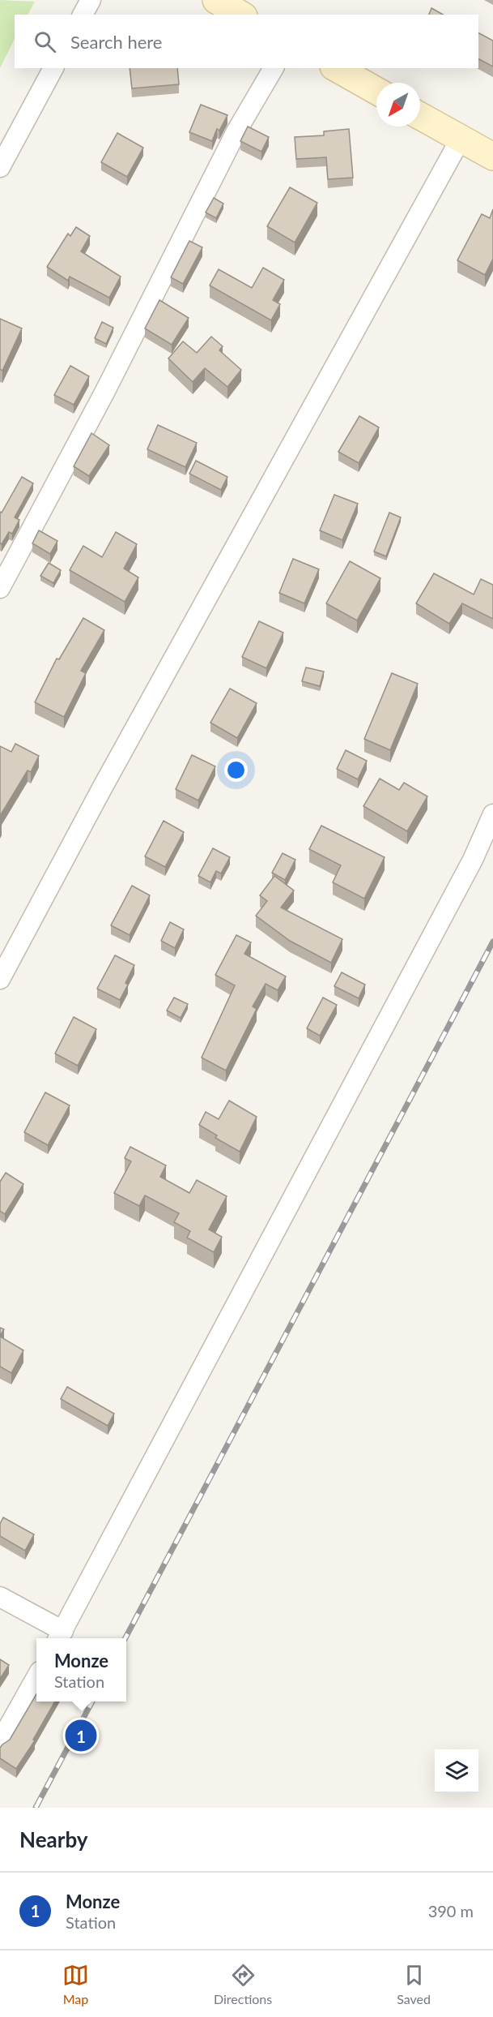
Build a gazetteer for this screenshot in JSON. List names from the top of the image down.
{
  "north": "bottom left",
  "page": {
    "search": "Search here",
    "popup": ["Monze", "Station"],
    "pins": "1",
    "heading": "Nearby",
    "list": [
      {
        "mark": "1",
        "name": "Monze",
        "note": "Station",
        "value": "390 m"
      }
    ],
    "nav": ["Map", "Directions", "Saved"]
  }
}
